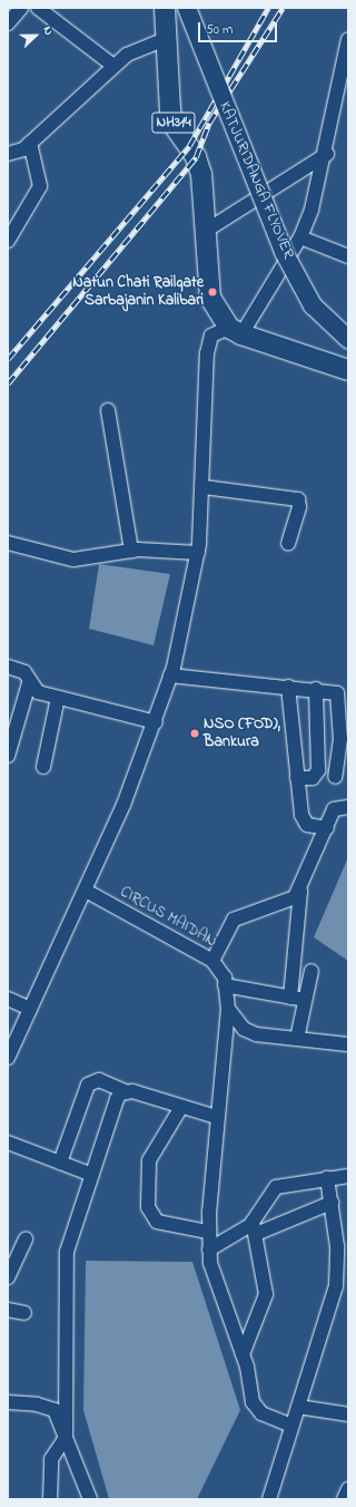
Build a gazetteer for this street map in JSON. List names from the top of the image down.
{
  "streets": {
    "highway": ["NH314"],
    "main road": ["KATJURIDANGA FLYOVER"],
    "street": ["CIRCUS MAIDAN"]
  },
  "places": ["Natun Chati Railgate Sarbajanin Kalibari", "NSO (FOD), Bankura"],
  "scale_bar": "50 m",
  "north": "right"
}
